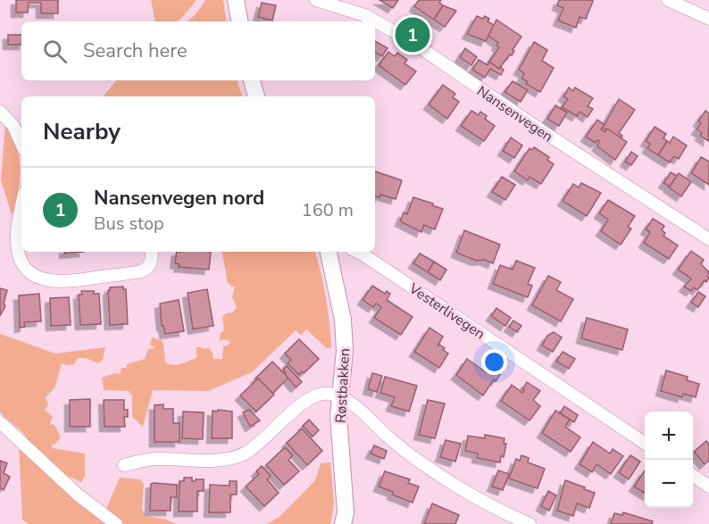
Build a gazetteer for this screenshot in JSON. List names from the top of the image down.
{
  "streets": {
    "street": ["Nansenvegen", "Vesterlivegen", "Røstbakken"]
  },
  "page": {
    "pins": "1",
    "search": "Search here",
    "heading": "Nearby",
    "list": [
      {
        "mark": "1",
        "name": "Nansenvegen nord",
        "note": "Bus stop",
        "value": "160 m"
      }
    ],
    "map_buttons": ["+", "−"]
  }
}
